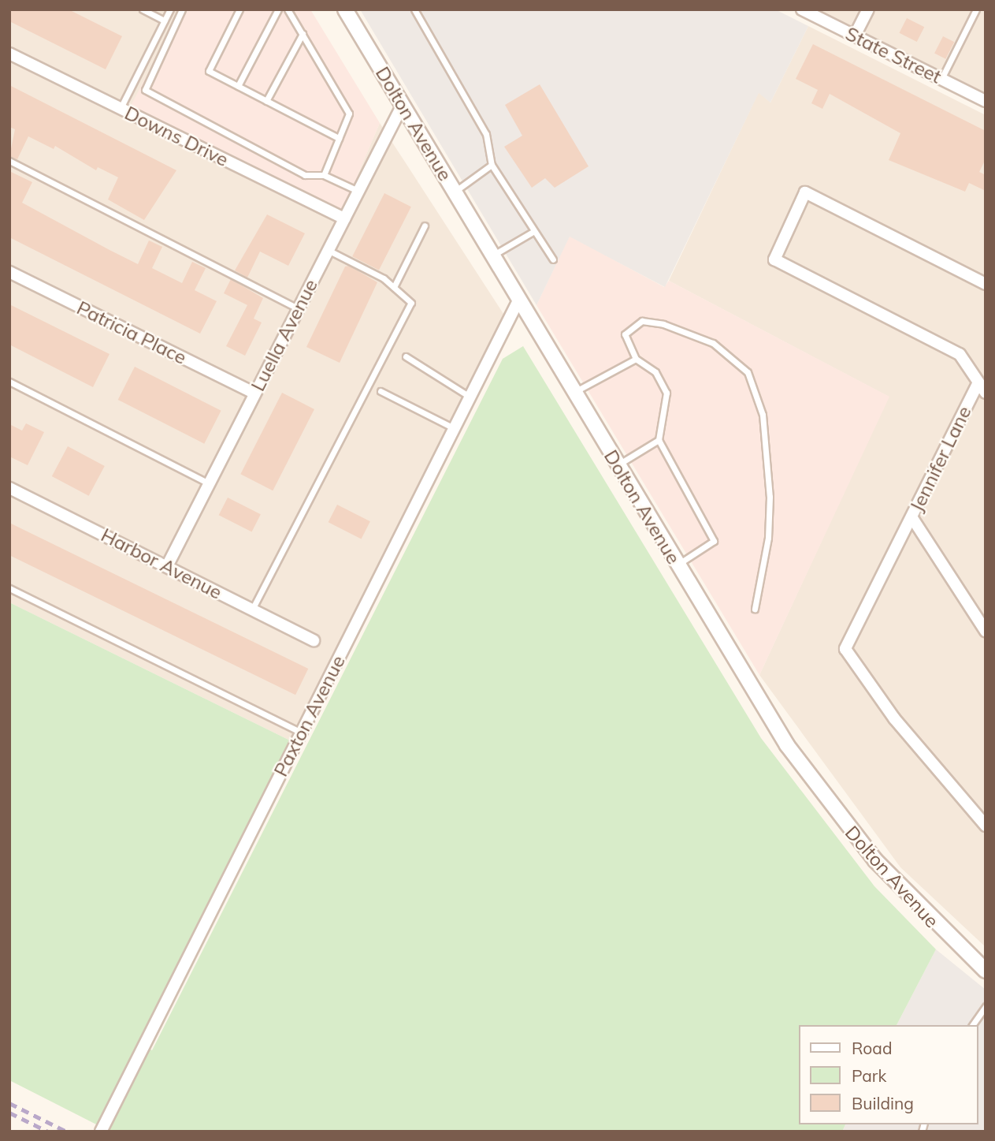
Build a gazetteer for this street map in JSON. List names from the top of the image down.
{
  "streets": {
    "street": [
      "State Street",
      "Dolton Avenue",
      "Downs Drive",
      "Patricia Place",
      "Luella Avenue",
      "Jennifer Lane",
      "Harbor Avenue",
      "Paxton Avenue"
    ]
  },
  "crossings": [
    ["Dolton Avenue", "Luella Avenue"],
    ["Dolton Avenue", "Paxton Avenue"],
    ["Downs Drive", "Luella Avenue"],
    ["Patricia Place", "Luella Avenue"],
    ["Luella Avenue", "Harbor Avenue"]
  ],
  "legend": ["Road", "Park", "Building"]
}
